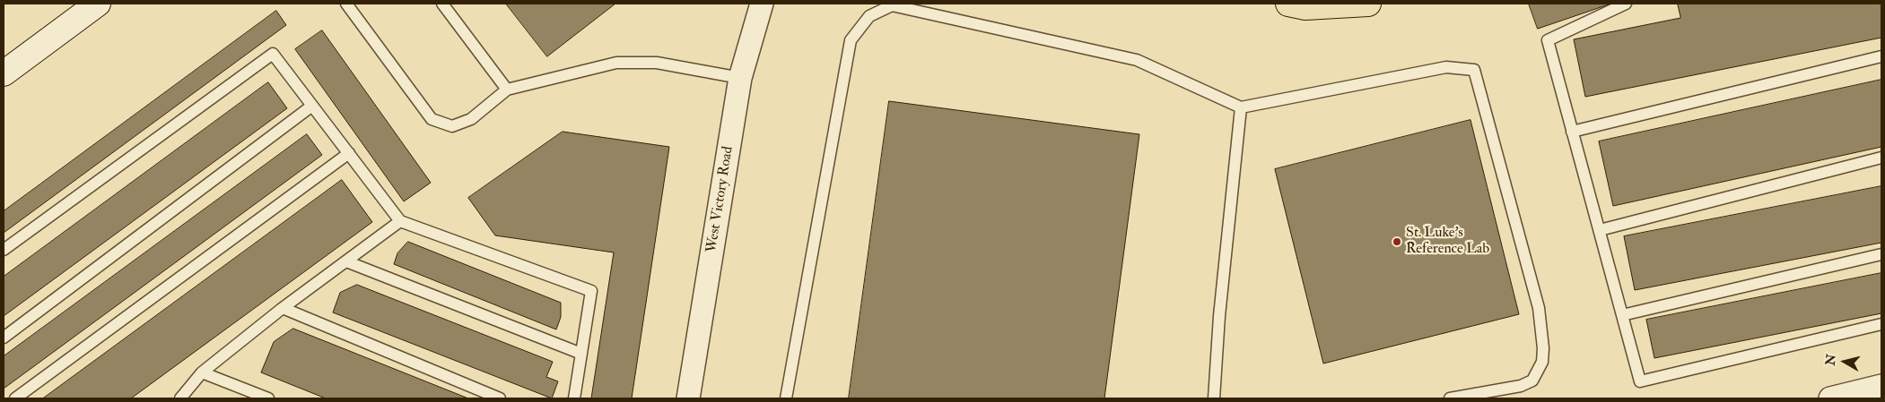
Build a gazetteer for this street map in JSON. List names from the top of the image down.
{
  "streets": {
    "street": ["West Victory Road"]
  },
  "places": ["St. Luke's Reference Lab"],
  "north": "left"
}
